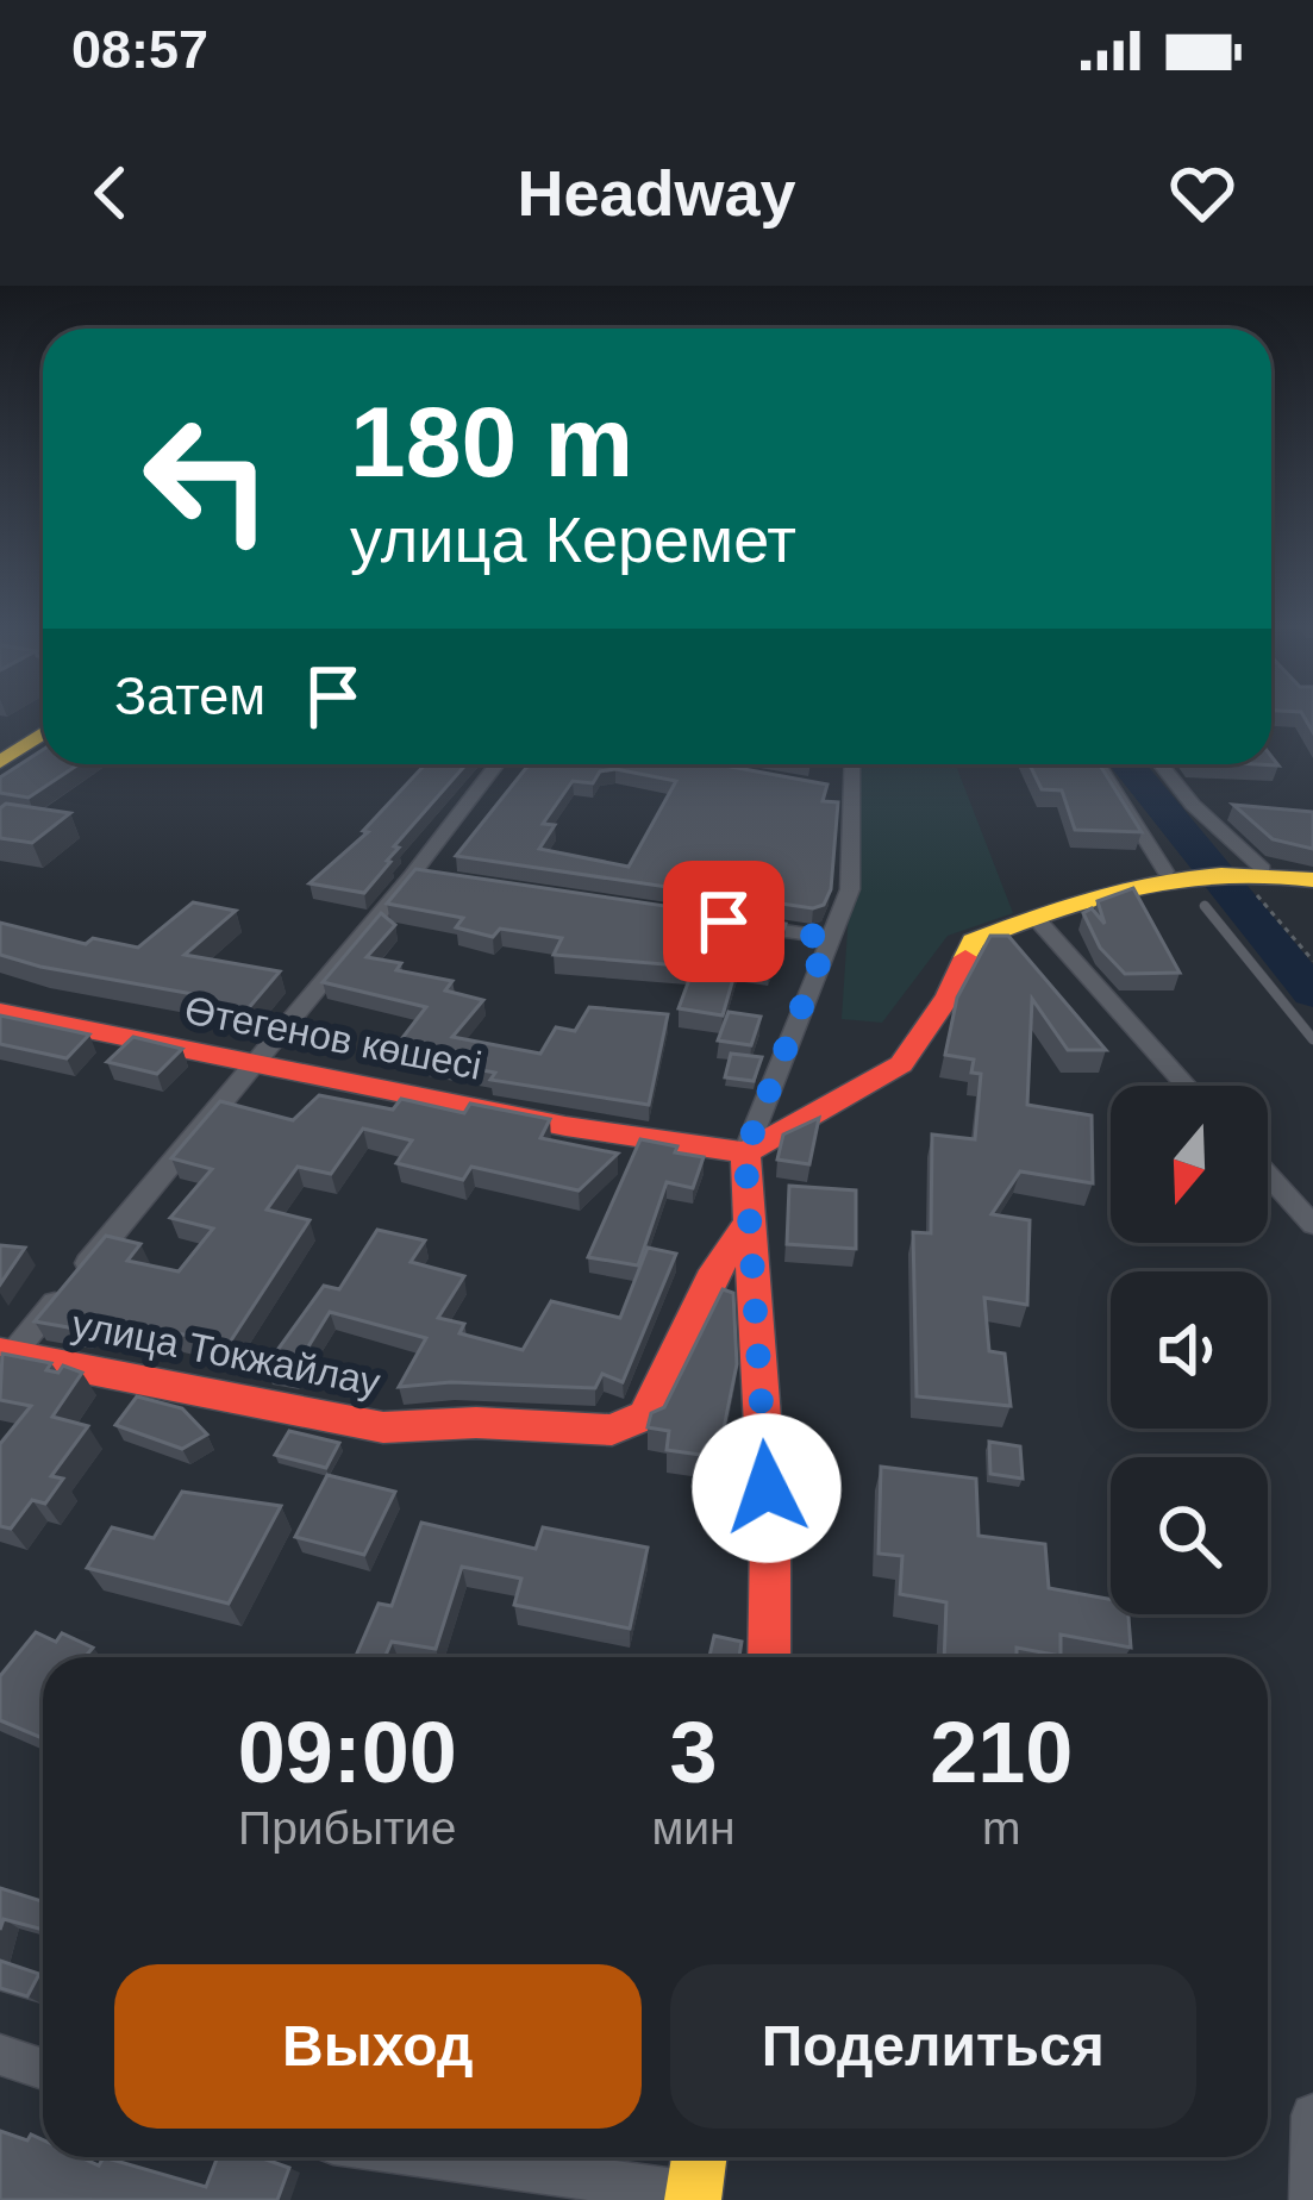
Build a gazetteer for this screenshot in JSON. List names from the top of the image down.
{
  "streets": {
    "street": ["Өтегенов көшесі", "улица Токжайлау"]
  },
  "north": "bottom",
  "page": {
    "status": "08:57",
    "header": "Headway",
    "turn": ["180 m", "улица Керемет"],
    "then": "Затем",
    "eta": [
      "09:00",
      "Прибытие",
      "3",
      "мин",
      "210",
      "m"
    ],
    "buttons": ["Выход", "Поделиться"]
  }
}
